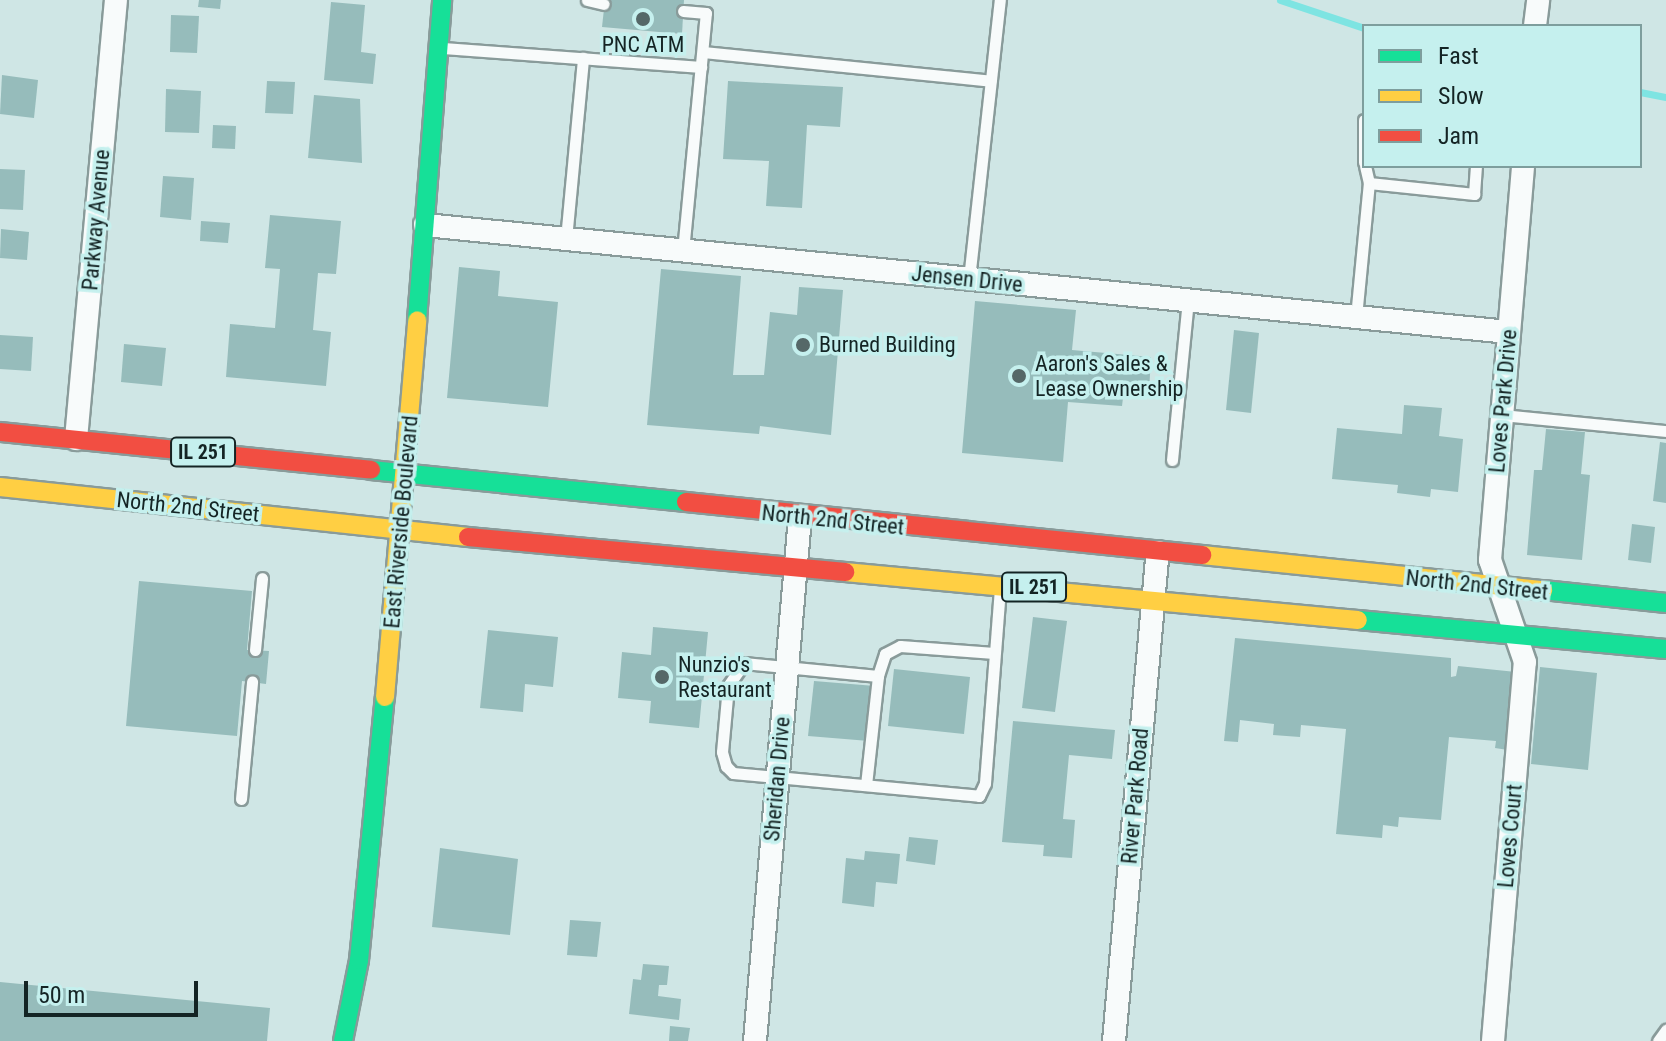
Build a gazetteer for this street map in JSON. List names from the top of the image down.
{
  "streets": {
    "main road": ["IL 251", "North 2nd Street", "East Riverside Boulevard"],
    "street": [
      "Parkway Avenue",
      "Jensen Drive",
      "Loves Park Drive",
      "Sheridan Drive",
      "River Park Road",
      "Loves Court"
    ]
  },
  "crossings": [
    ["Parkway Avenue", "North 2nd Street"],
    ["Jensen Drive", "Loves Park Drive"],
    ["Jensen Drive", "East Riverside Boulevard"],
    ["Loves Park Drive", "North 2nd Street"],
    ["Loves Park Drive", "Loves Court"],
    ["North 2nd Street", "East Riverside Boulevard"],
    ["North 2nd Street", "Sheridan Drive"],
    ["North 2nd Street", "River Park Road"],
    ["North 2nd Street", "Loves Court"]
  ],
  "places": [
    "PNC ATM",
    "Burned Building",
    "Aaron's Sales & Lease Ownership",
    "Nunzio's Restaurant"
  ],
  "legend": ["Fast", "Slow", "Jam"],
  "scale_bar": "50 m"
}
